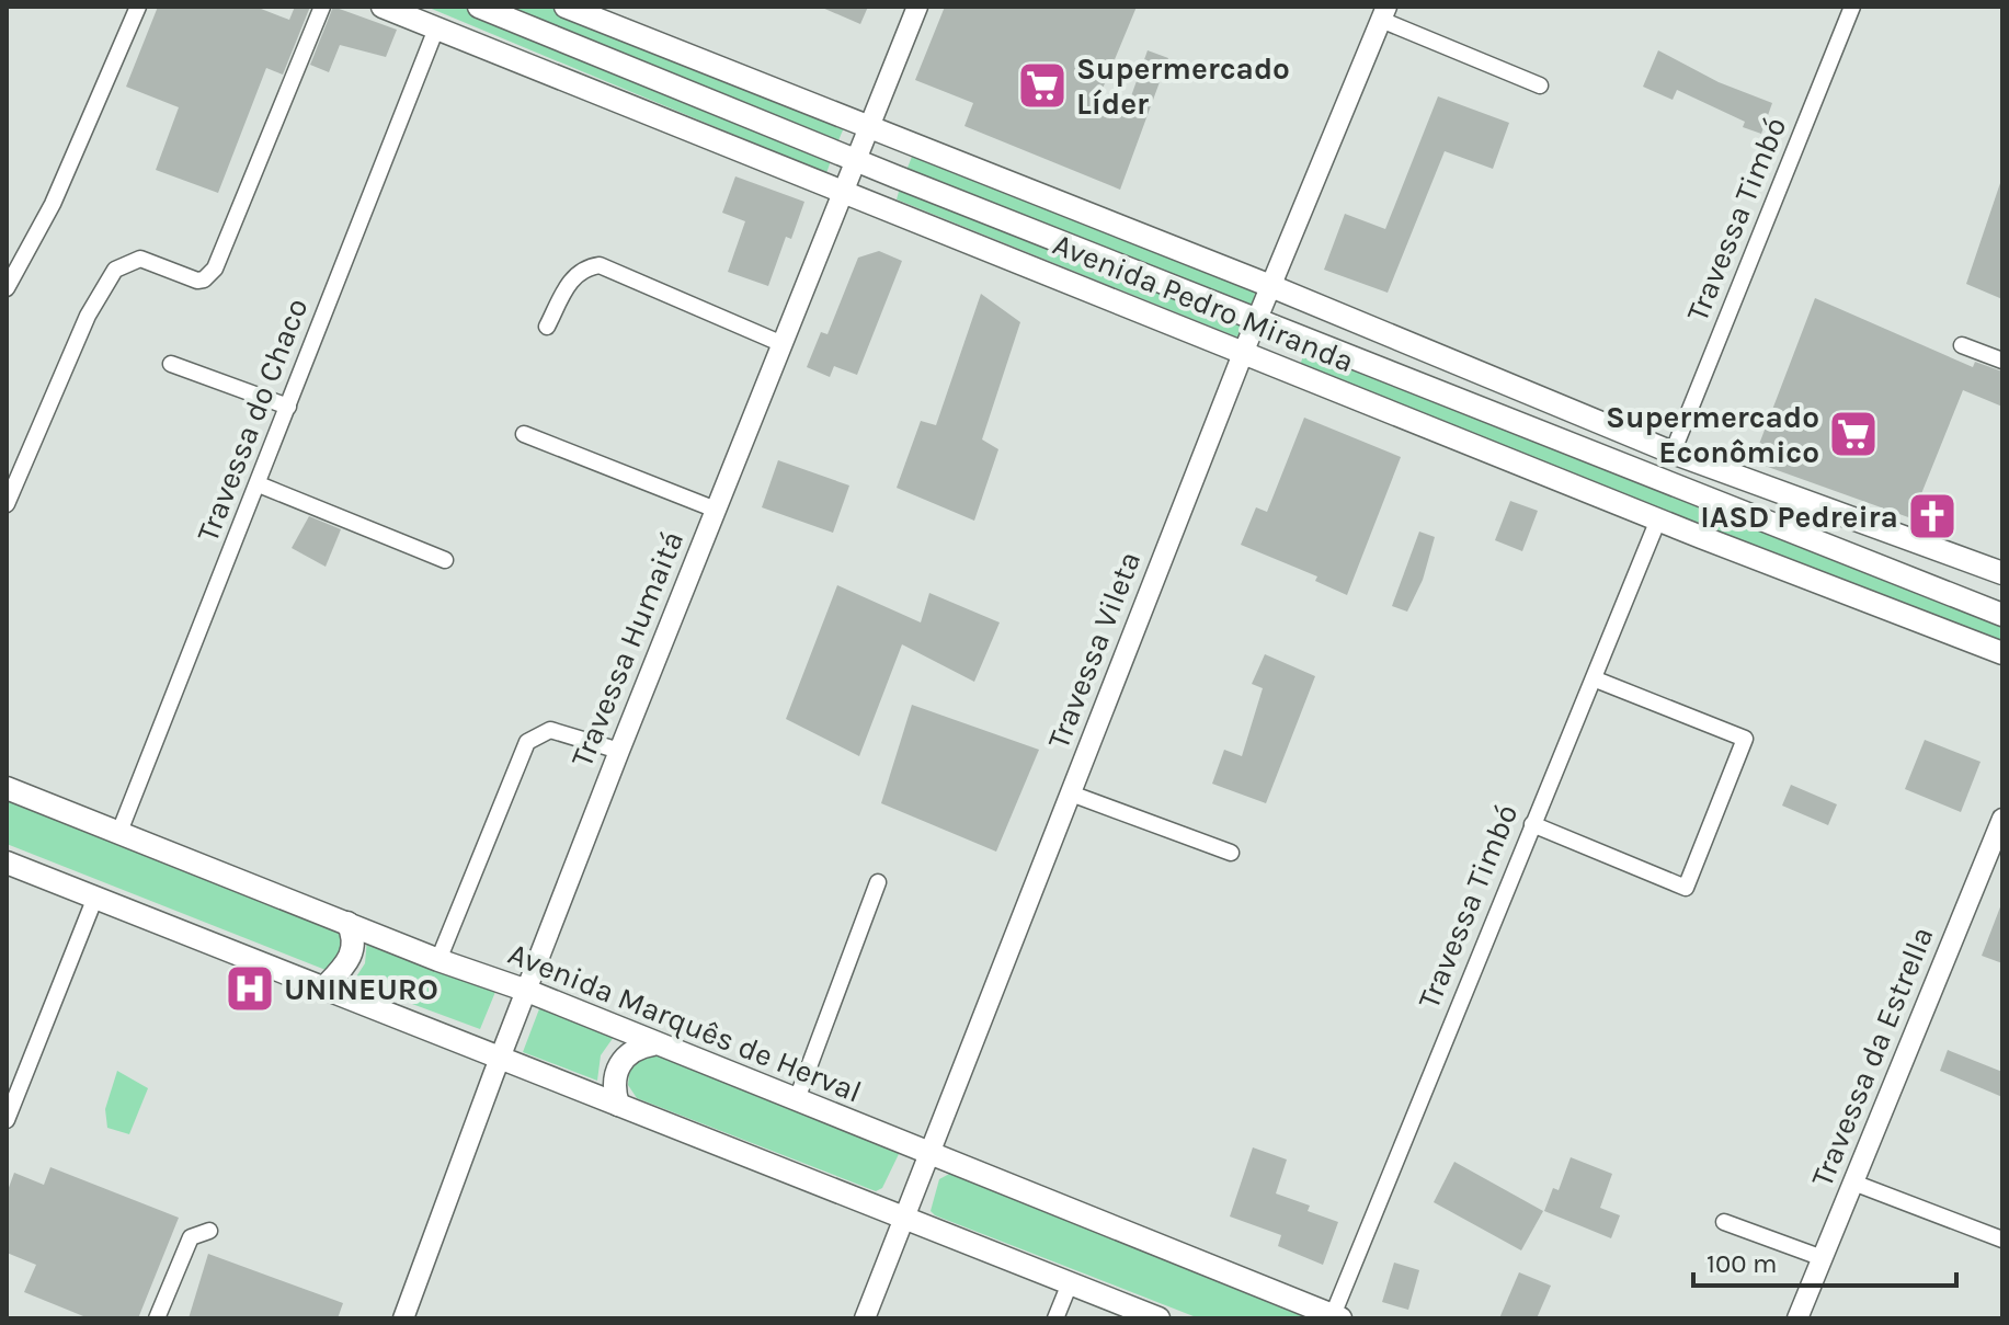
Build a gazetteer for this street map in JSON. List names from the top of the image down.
{
  "streets": {
    "main road": ["Avenida Pedro Miranda", "Avenida Marquês de Herval"],
    "street": [
      "Travessa Timbó",
      "Travessa do Chaco",
      "Travessa Humaitá",
      "Travessa Vileta",
      "Travessa da Estrella"
    ]
  },
  "crossings": [
    ["Travessa Timbó", "Avenida Pedro Miranda"],
    ["Travessa Timbó", "Avenida Marquês de Herval"],
    ["Avenida Pedro Miranda", "Travessa do Chaco"],
    ["Avenida Pedro Miranda", "Travessa Humaitá"],
    ["Avenida Pedro Miranda", "Travessa Vileta"],
    ["Travessa do Chaco", "Avenida Marquês de Herval"],
    ["Travessa Humaitá", "Avenida Marquês de Herval"],
    ["Travessa Vileta", "Avenida Marquês de Herval"]
  ],
  "places": {
    "supermarket": ["Supermercado Líder", "Supermercado Econômico"],
    "church": ["IASD Pedreira"],
    "hospital": ["UNINEURO"]
  },
  "scale_bar": "100 m"
}
